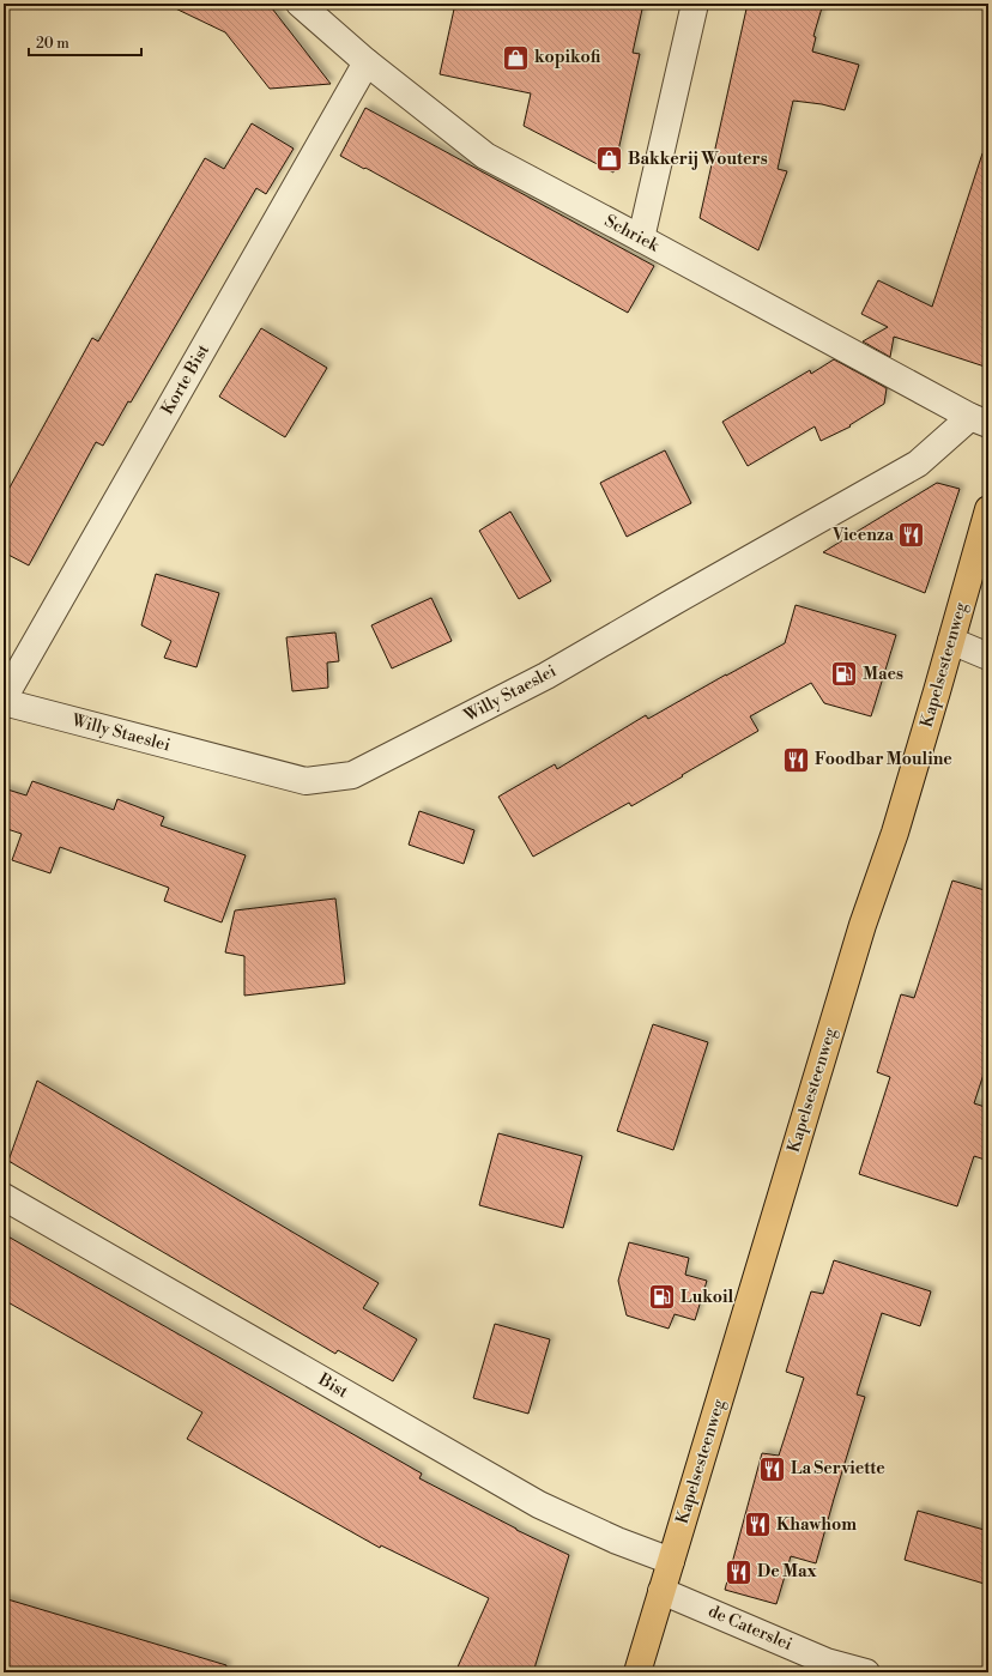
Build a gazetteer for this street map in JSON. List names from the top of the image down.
{
  "streets": {
    "main road": ["Kapelsesteenweg"],
    "street": [
      "Schriek",
      "Korte Bist",
      "Willy Staeslei",
      "Bist",
      "de Caterslei"
    ]
  },
  "crossings": [
    ["Schriek", "Korte Bist"],
    ["Schriek", "Willy Staeslei"],
    ["Kapelsesteenweg", "Bist"],
    ["Kapelsesteenweg", "de Caterslei"]
  ],
  "places": {
    "shop": ["kopikofi", "Bakkerij Wouters"],
    "restaurant": [
      "Vicenza",
      "Foodbar Mouline",
      "La Serviette",
      "Khawhom",
      "De Max"
    ],
    "fuel station": ["Maes", "Lukoil"]
  },
  "scale_bar": "20 m"
}
